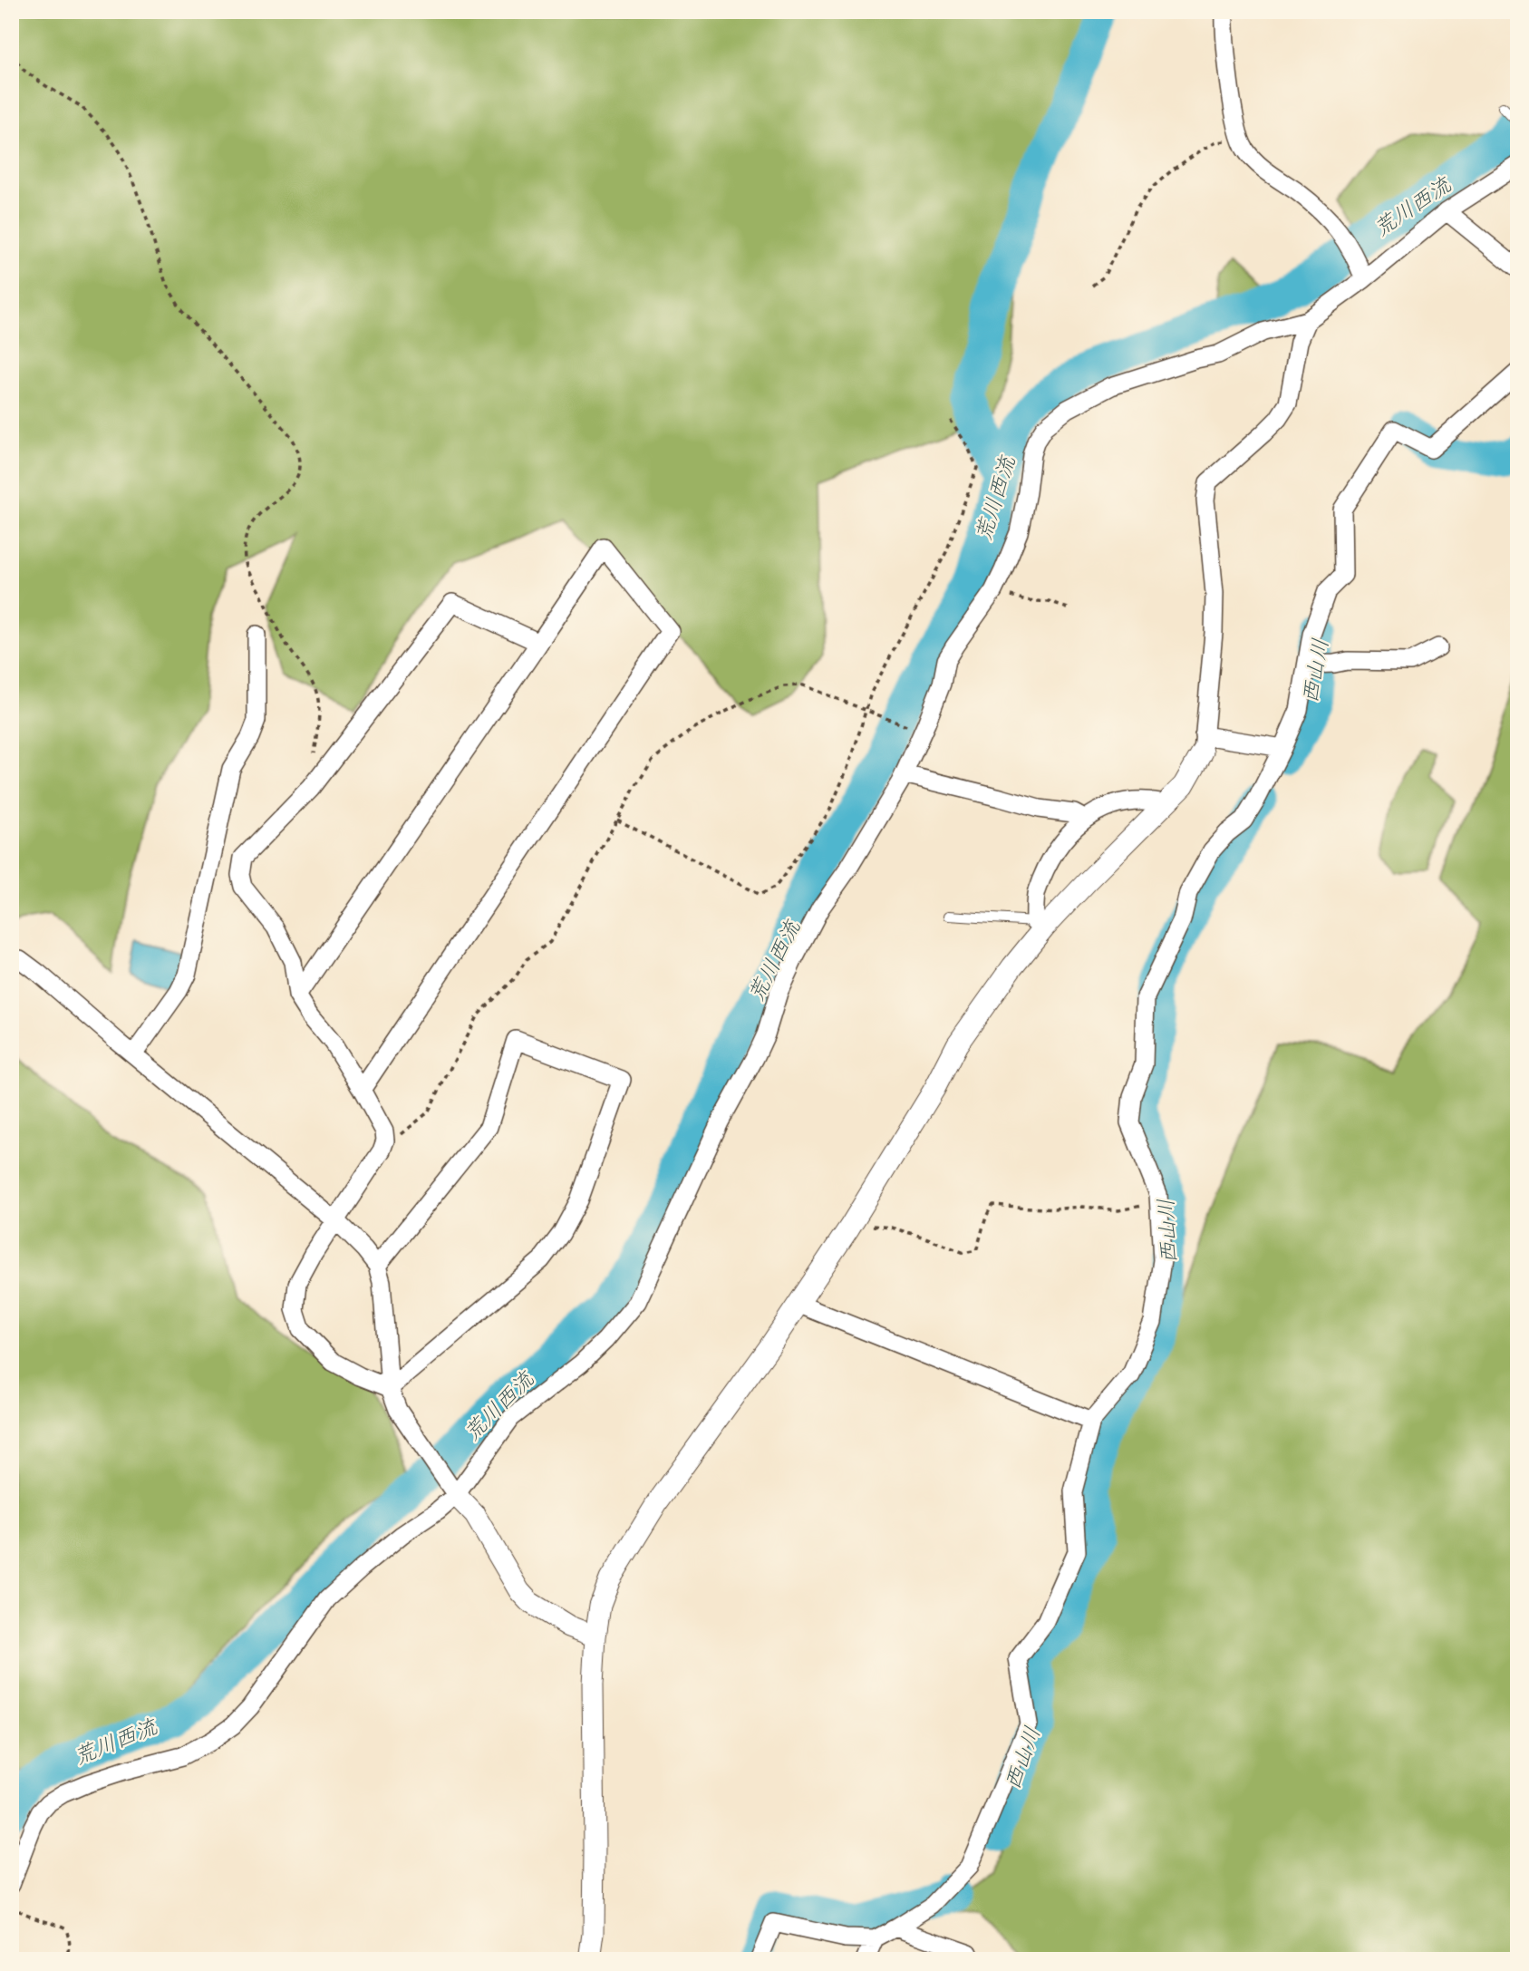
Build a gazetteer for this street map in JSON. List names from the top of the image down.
{
  "water": ["荒川西流", "西山川"]
}
